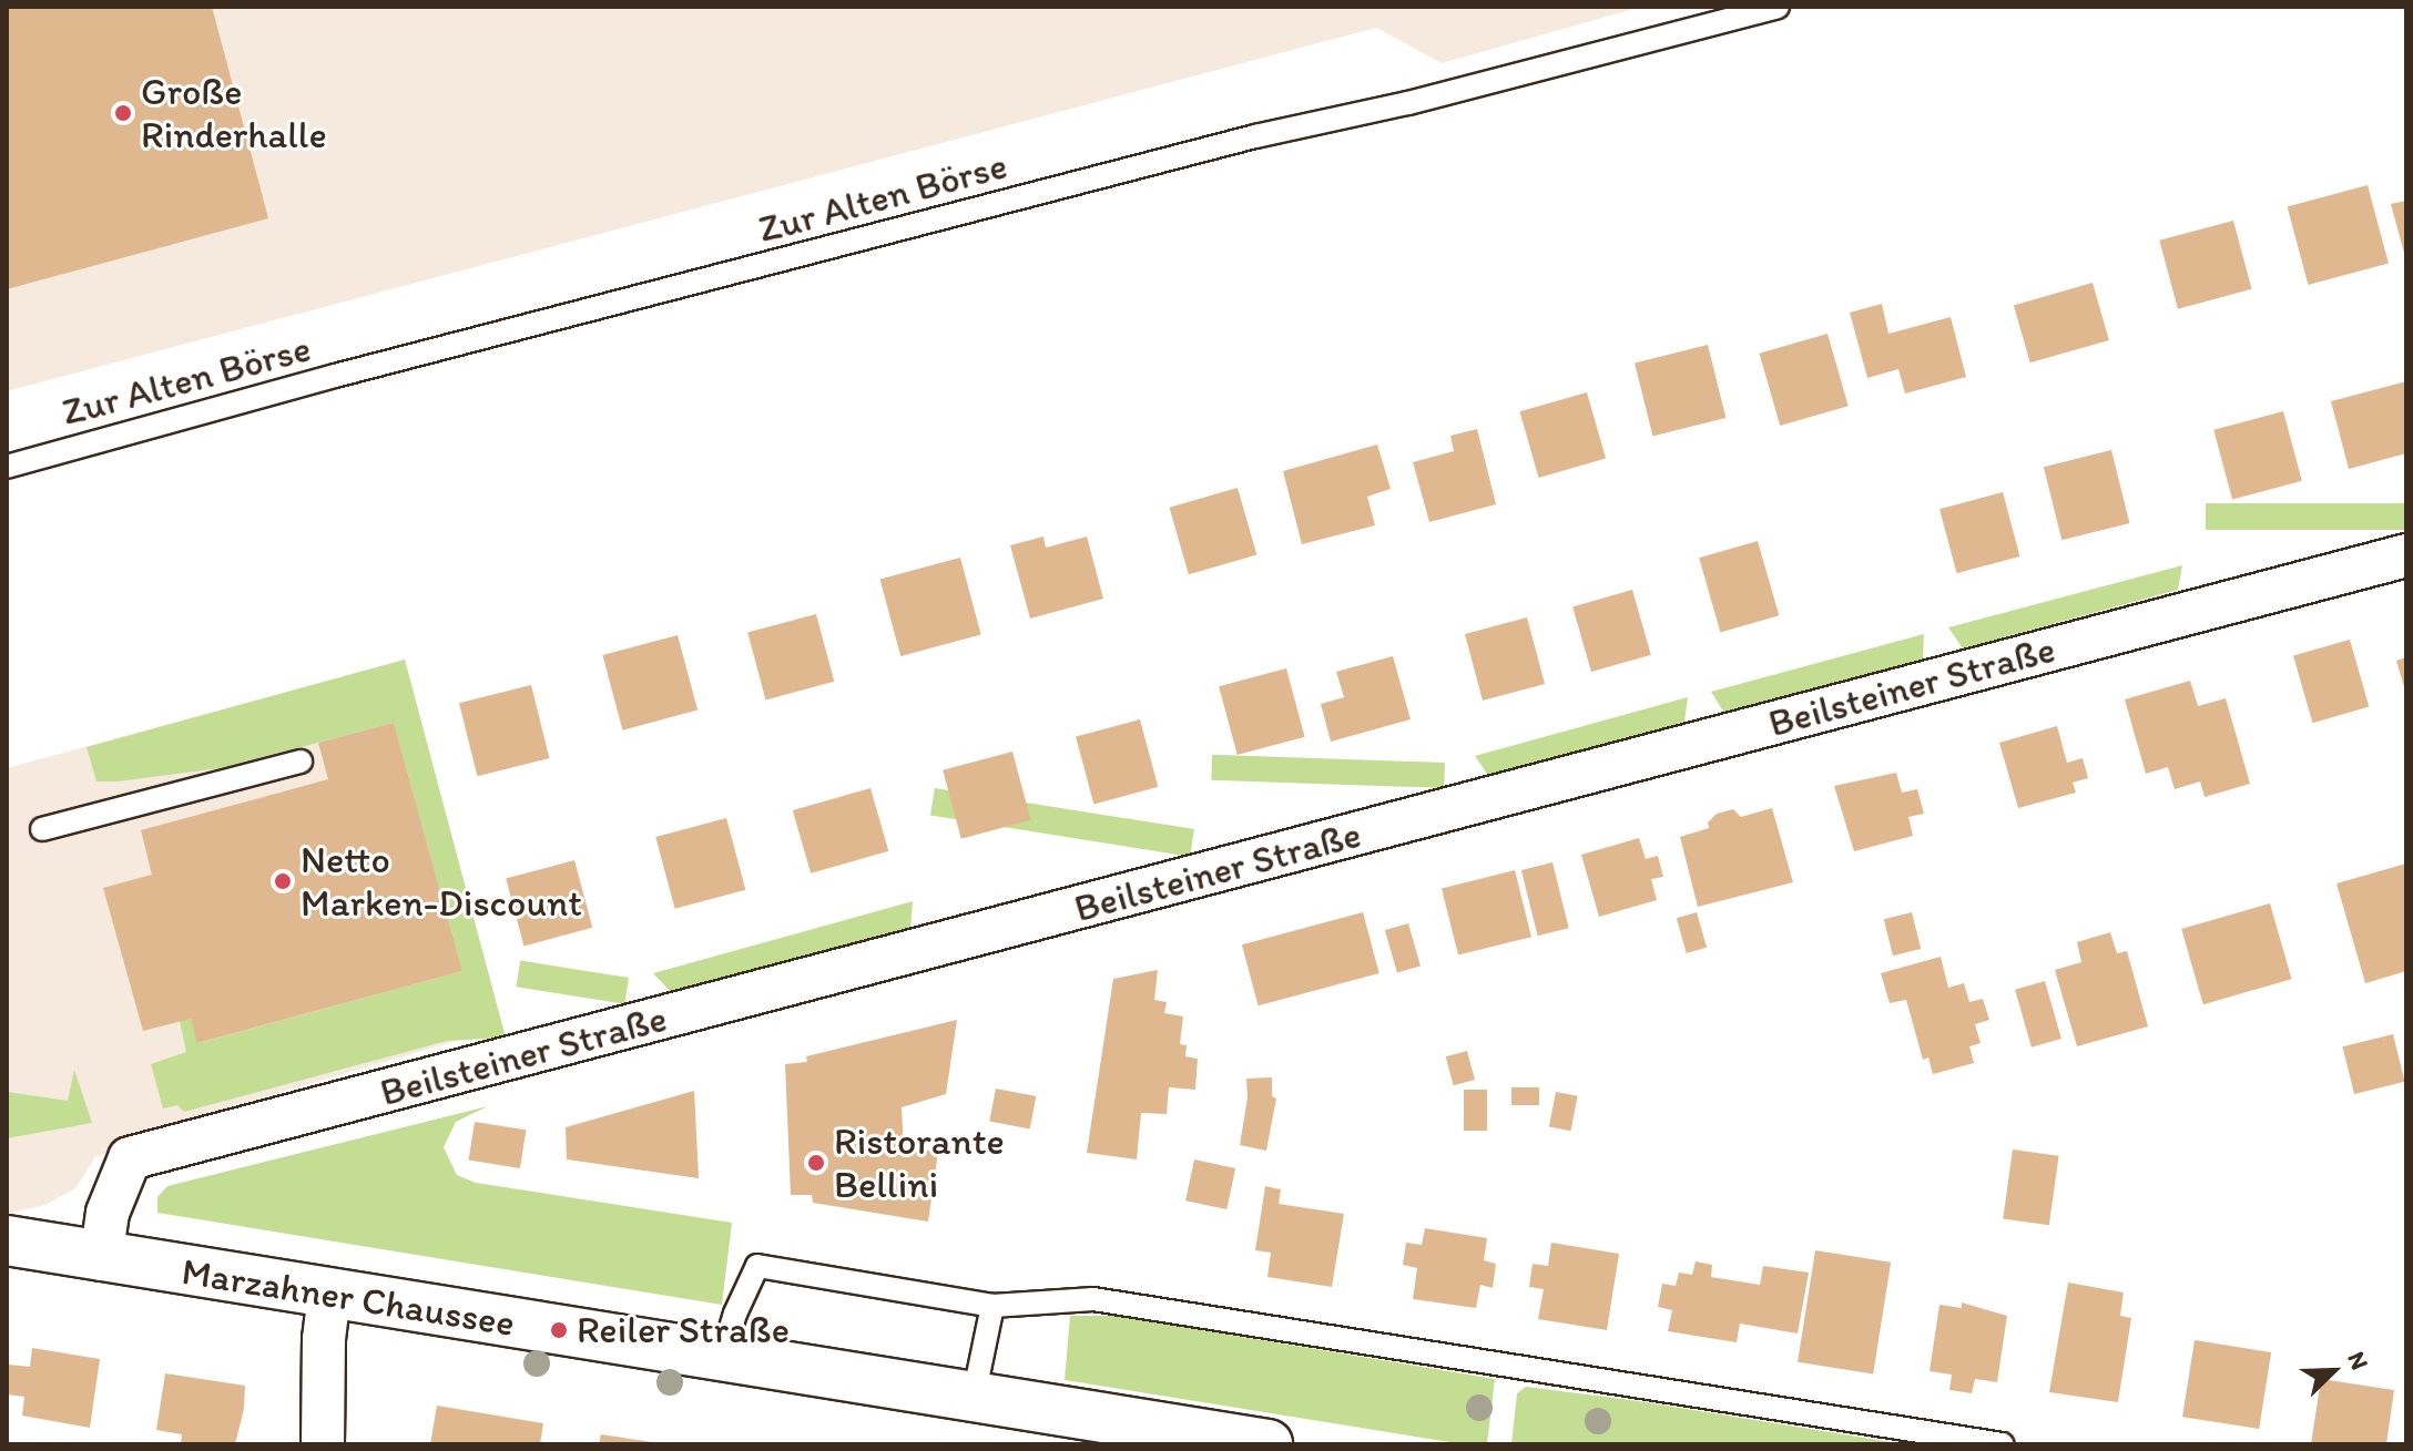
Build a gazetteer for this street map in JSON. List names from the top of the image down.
{
  "streets": {
    "street": ["Beilsteiner Straße", "Marzahner Chaussee"],
    "lane": ["Zur Alten Börse"]
  },
  "crossings": [
    ["Beilsteiner Straße", "Marzahner Chaussee"]
  ],
  "places": [
    "Große Rinderhalle",
    "Netto Marken-Discount",
    "Ristorante Bellini",
    "Reiler Straße"
  ],
  "north": "top right"
}
